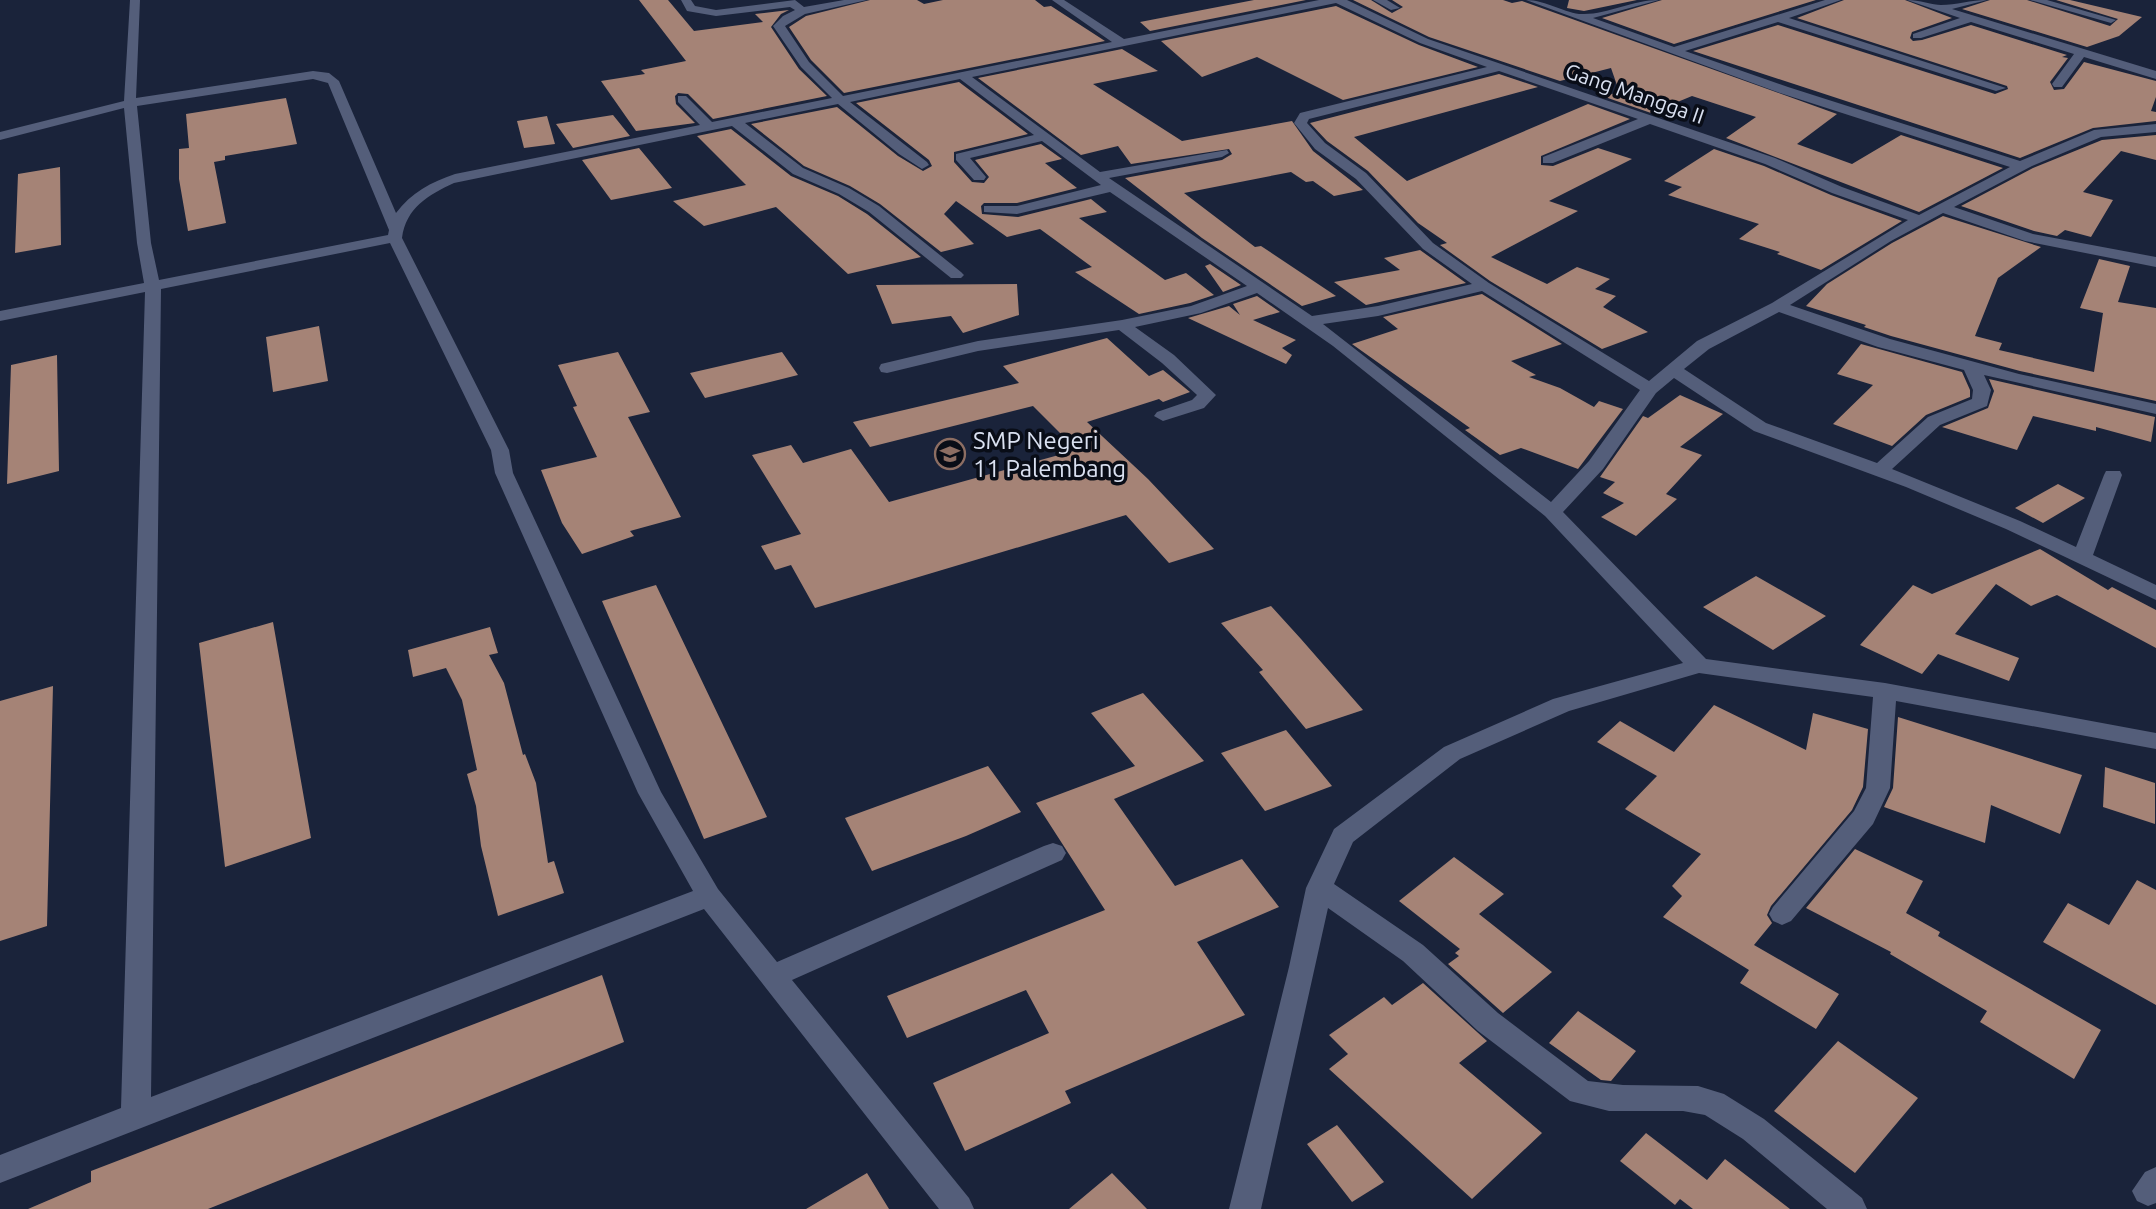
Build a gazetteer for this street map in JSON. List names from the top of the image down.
{
  "streets": {
    "street": ["Gang Mangga II"]
  },
  "places": {
    "school or university": ["SMP Negeri 11 Palembang"]
  }
}
